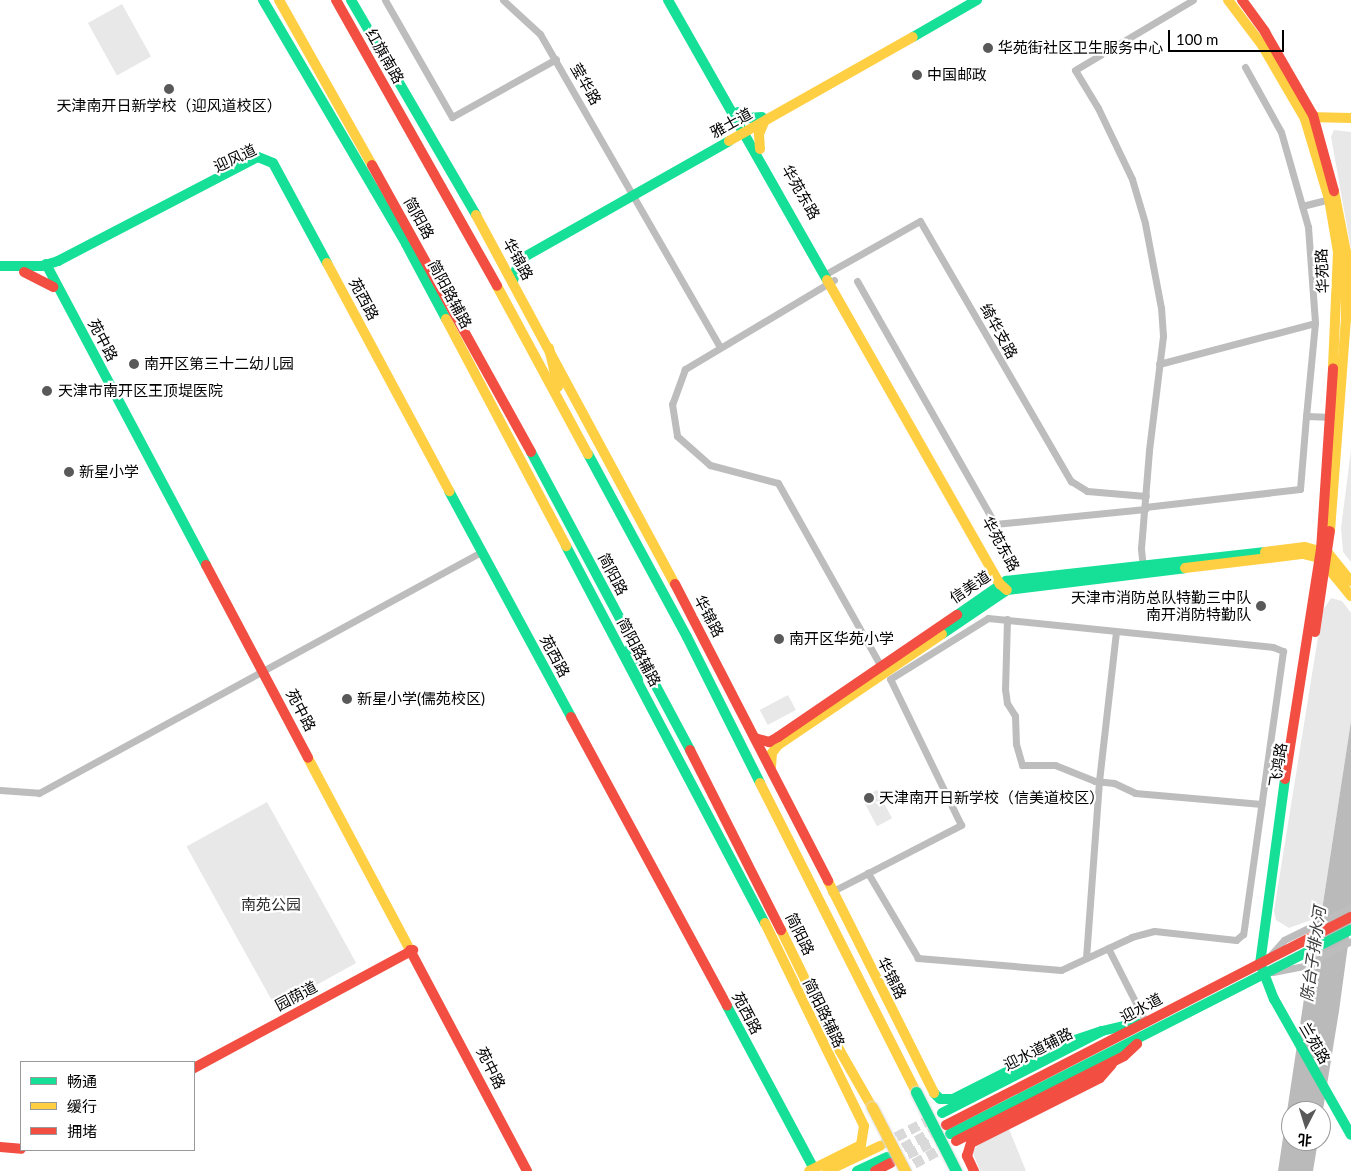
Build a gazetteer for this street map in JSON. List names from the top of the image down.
{
  "streets": {
    "main road": [
      "红旗南路",
      "雅士道",
      "迎风道",
      "华苑东路",
      "简阳路",
      "华锦路",
      "华苑路",
      "简阳路辅路",
      "苑西路",
      "苑中路",
      "信美道",
      "飞鸿路",
      "园荫道",
      "迎水道",
      "兰苑路",
      "迎水道辅路"
    ],
    "street": ["莹华路", "绮华支路"]
  },
  "crossings": [
    ["莹华路", "雅士道"],
    ["雅士道", "华苑东路"],
    ["雅士道", "华锦路"],
    ["迎风道", "苑西路"],
    ["迎风道", "苑中路"],
    ["华苑东路", "绮华支路"],
    ["华苑东路", "信美道"],
    ["华锦路", "信美道"],
    ["华锦路", "迎水道辅路"],
    ["华苑路", "信美道"],
    ["华苑路", "飞鸿路"],
    ["简阳路辅路", "苑西路"],
    ["苑中路", "园荫道"],
    ["信美道", "飞鸿路"],
    ["飞鸿路", "迎水道"],
    ["飞鸿路", "兰苑路"],
    ["迎水道", "兰苑路"],
    ["迎水道", "迎水道辅路"]
  ],
  "water": ["陈台子排水河"],
  "parks": ["南苑公园"],
  "places": [
    "华苑街社区卫生服务中心",
    "中国邮政",
    "天津南开日新学校（迎风道校区）",
    "南开区第三十二幼儿园",
    "天津市南开区王顶堤医院",
    "新星小学",
    "天津市消防总队特勤三中队 南开消防特勤队",
    "南开区华苑小学",
    "新星小学(儒苑校区)",
    "天津南开日新学校（信美道校区）"
  ],
  "legend": ["畅通", "缓行", "拥堵"],
  "scale_bar": "100 m",
  "north": "bottom"
}
